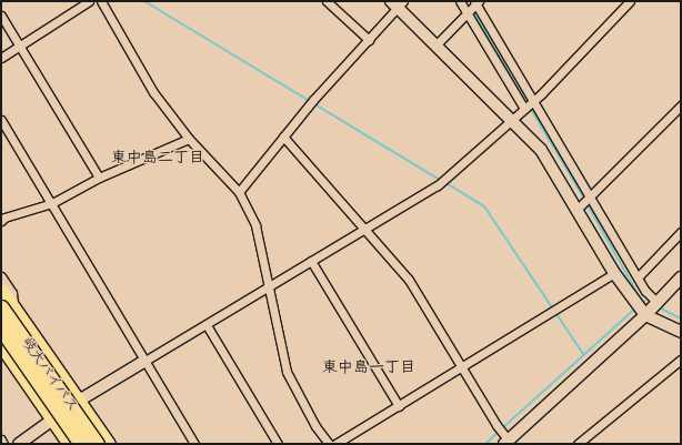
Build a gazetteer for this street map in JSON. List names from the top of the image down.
{
  "streets": {
    "highway": ["岐大バイパス"]
  },
  "districts": ["東中島二丁目", "東中島一丁目"]
}
